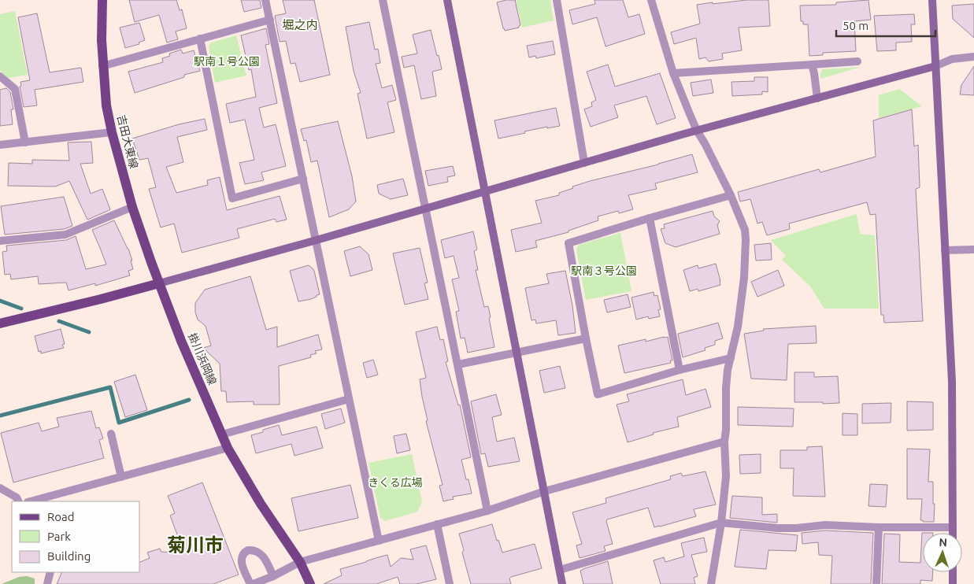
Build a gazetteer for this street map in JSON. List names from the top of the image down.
{
  "streets": {
    "main road": ["吉田大東線", "掛川浜岡線"]
  },
  "crossings": [
    ["吉田大東線", "掛川浜岡線"]
  ],
  "districts": ["堀之内", "菊川市"],
  "parks": ["駅南１号公園", "駅南３号公園", "きくる広場"],
  "legend": ["Road", "Park", "Building"],
  "scale_bar": "50 m",
  "north": "top"
}
